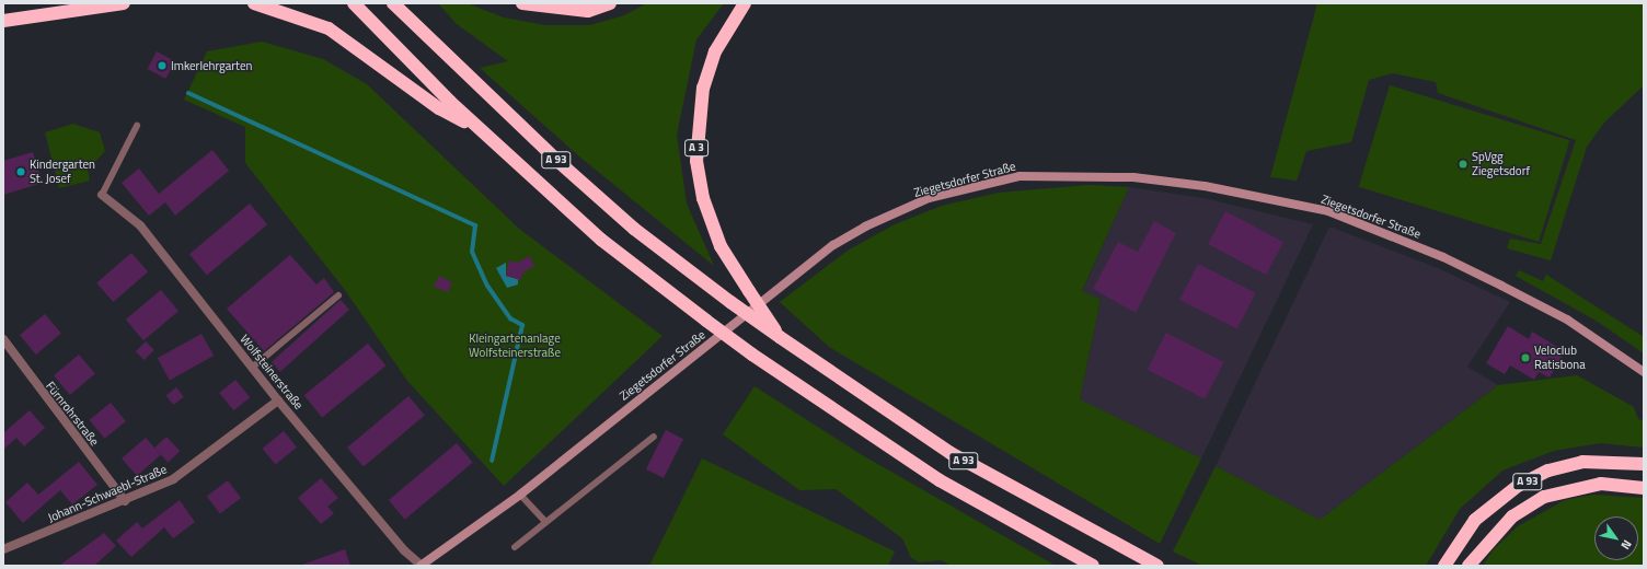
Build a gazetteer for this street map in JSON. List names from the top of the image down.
{
  "streets": {
    "highway": ["A 3", "A 93"],
    "street": [
      "Ziegetsdorfer Straße",
      "Wolfsteinerstraße",
      "Fürnrohrstraße",
      "Johann-Schwaebl-Straße"
    ]
  },
  "crossings": [
    ["A 3", "A 93"],
    ["Ziegetsdorfer Straße", "Wolfsteinerstraße"],
    ["Wolfsteinerstraße", "Johann-Schwaebl-Straße"],
    ["Fürnrohrstraße", "Johann-Schwaebl-Straße"]
  ],
  "parks": ["Kleingartenanlage Wolfsteinerstraße"],
  "places": [
    "Imkerlehrgarten",
    "SpVgg Ziegetsdorf",
    "Kindergarten St. Josef",
    "Veloclub Ratisbona"
  ],
  "north": "bottom right"
}
